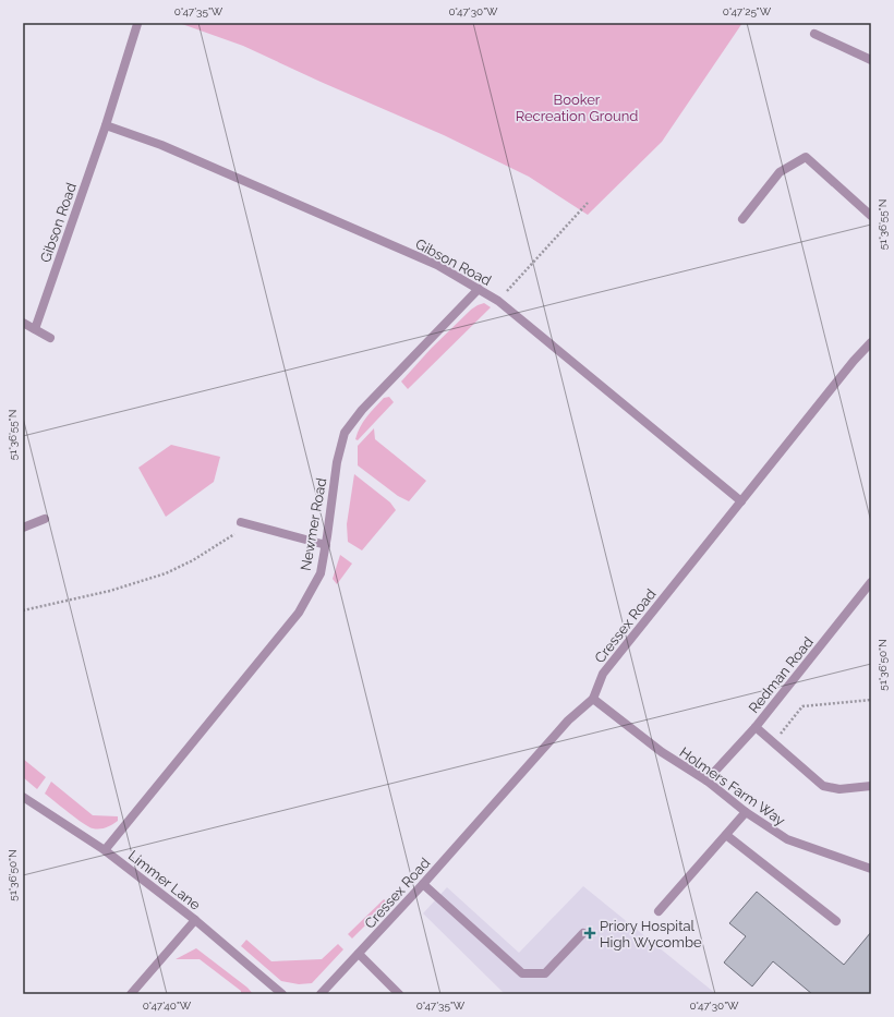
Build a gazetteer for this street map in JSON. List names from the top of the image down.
{
  "streets": {
    "street": [
      "Gibson Road",
      "Newmer Road",
      "Cressex Road",
      "Redman Road",
      "Holmers Farm Way",
      "Limmer Lane"
    ]
  },
  "crossings": [
    ["Gibson Road", "Newmer Road"],
    ["Gibson Road", "Cressex Road"],
    ["Newmer Road", "Limmer Lane"],
    ["Cressex Road", "Holmers Farm Way"],
    ["Redman Road", "Holmers Farm Way"]
  ],
  "parks": ["Booker Recreation Ground"],
  "places": {
    "health": ["Priory Hospital High Wycombe"]
  },
  "coordinates": [
    "0°47'35\"W",
    "0°47'30\"W",
    "0°47'25\"W",
    "51°36'55\"N",
    "51°36'50\"N",
    "0°47'40\"W"
  ]
}
